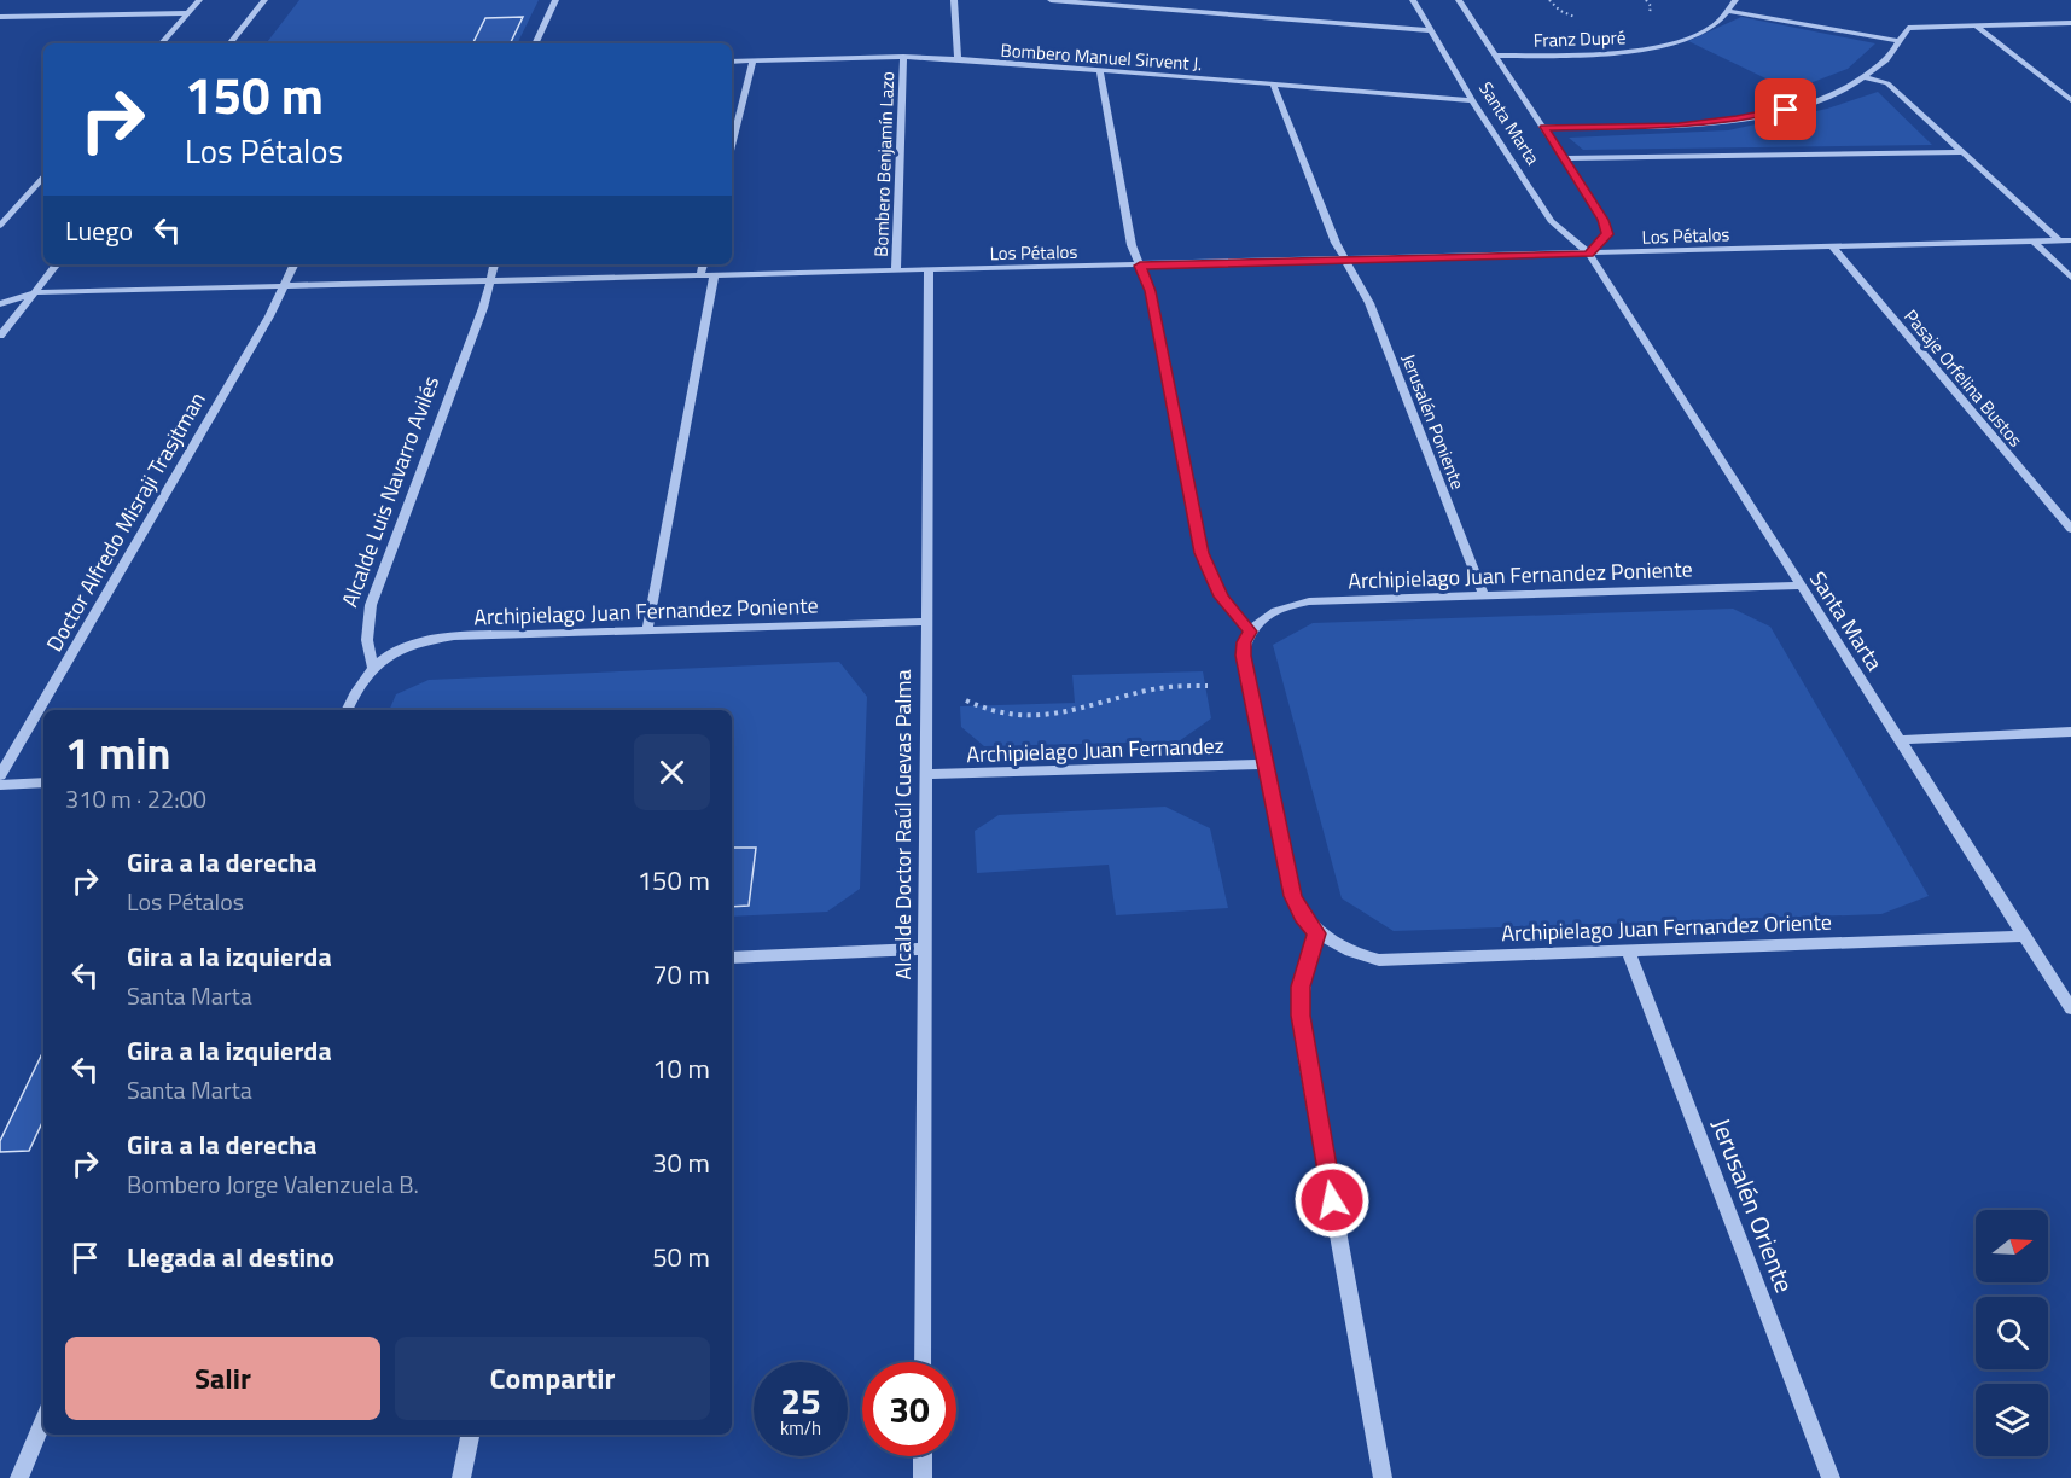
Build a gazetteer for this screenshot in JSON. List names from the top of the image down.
{
  "streets": {
    "street": [
      "Franz Dupré",
      "Bombero Manuel Sirvent J.",
      "Santa Marta",
      "Bombero Benjamín Lazo",
      "Los Pétalos",
      "Pasaje Orfelina Bustos",
      "Jerusalén Poniente",
      "Alcalde Luis Navarro Avilés",
      "Doctor Alfredo Misraji Trasjtman",
      "Archipielago Juan Fernandez Poniente",
      "Archipielago Juan Fernandez",
      "Alcalde Doctor Raúl Cuevas Palma",
      "Archipielago Juan Fernandez Oriente",
      "Jerusalén Oriente"
    ]
  },
  "crossings": [
    ["Franz Dupré", "Santa Marta"],
    ["Bombero Manuel Sirvent J.", "Santa Marta"],
    ["Bombero Manuel Sirvent J.", "Bombero Benjamín Lazo"],
    ["Bombero Manuel Sirvent J.", "Jerusalén Poniente"],
    ["Santa Marta", "Los Pétalos"],
    ["Santa Marta", "Archipielago Juan Fernandez Poniente"],
    ["Santa Marta", "Archipielago Juan Fernandez Oriente"],
    ["Bombero Benjamín Lazo", "Los Pétalos"],
    ["Los Pétalos", "Pasaje Orfelina Bustos"],
    ["Los Pétalos", "Jerusalén Poniente"],
    ["Los Pétalos", "Alcalde Luis Navarro Avilés"],
    ["Los Pétalos", "Doctor Alfredo Misraji Trasjtman"],
    ["Los Pétalos", "Alcalde Doctor Raúl Cuevas Palma"],
    ["Jerusalén Poniente", "Archipielago Juan Fernandez Poniente"],
    ["Alcalde Luis Navarro Avilés", "Archipielago Juan Fernandez Poniente"],
    ["Archipielago Juan Fernandez Poniente", "Alcalde Doctor Raúl Cuevas Palma"],
    ["Archipielago Juan Fernandez", "Alcalde Doctor Raúl Cuevas Palma"],
    ["Archipielago Juan Fernandez Oriente", "Jerusalén Oriente"]
  ],
  "north": "right",
  "page": {
    "turn": ["150 m", "Los Pétalos"],
    "then": "Luego",
    "heading": ["1 min", "310 m · 22:00"],
    "list": [
      {
        "name": "Gira a la derecha",
        "note": "Los Pétalos",
        "value": "150 m"
      },
      {
        "name": "Gira a la izquierda",
        "note": "Santa Marta",
        "value": "70 m"
      },
      {
        "name": "Gira a la izquierda",
        "note": "Santa Marta",
        "value": "10 m"
      },
      {
        "name": "Gira a la derecha",
        "note": "Bombero Jorge Valenzuela B.",
        "value": "30 m"
      },
      {
        "name": "Llegada al destino",
        "value": "50 m"
      }
    ],
    "buttons": ["Salir", "Compartir"],
    "speed": "25 km/h",
    "limit": "30"
  }
}
